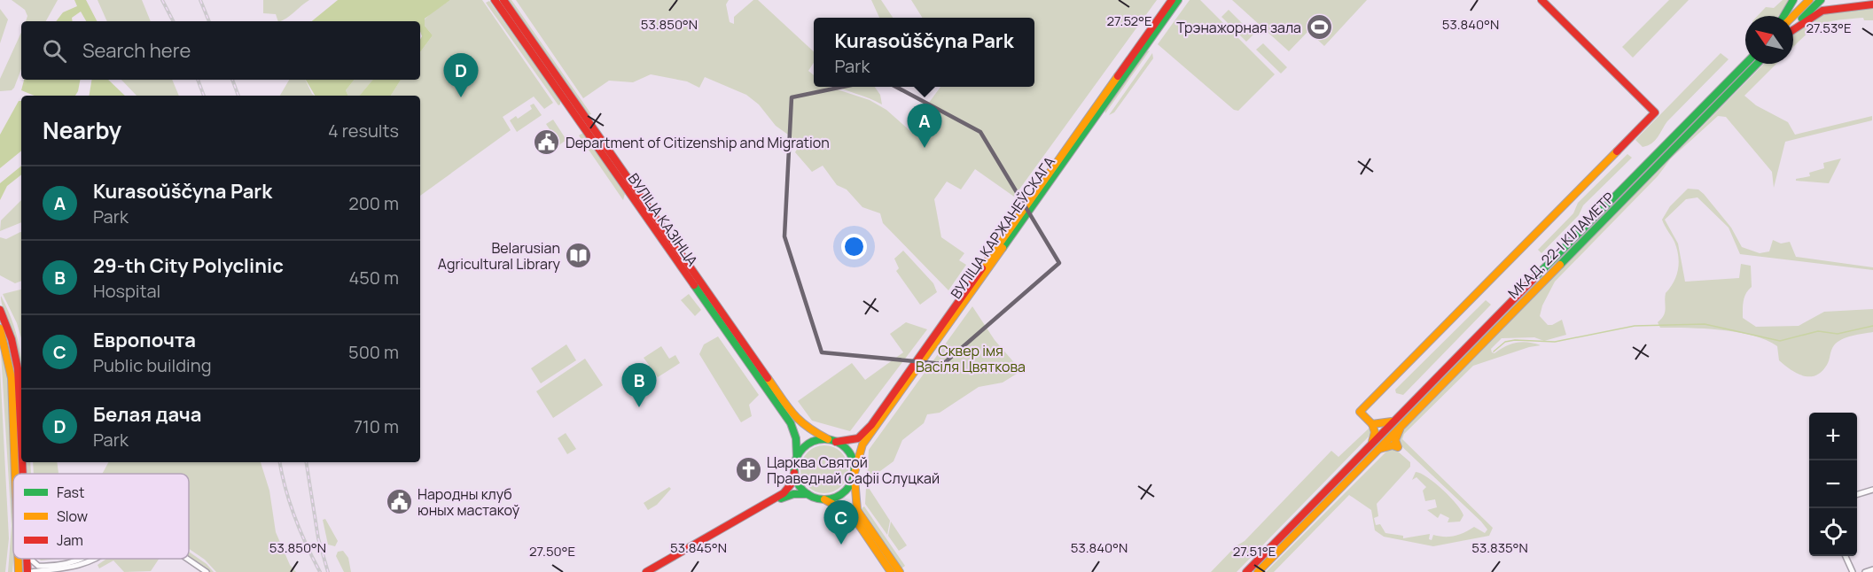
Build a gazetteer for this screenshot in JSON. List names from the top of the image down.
{
  "streets": {
    "main road": ["ВУЛІЦА КАЗІНЦА", "ВУЛІЦА КАРЖАНЕЎСКАГА", "МКАД, 22-І КІЛАМЕТР"]
  },
  "crossings": [
    ["ВУЛІЦА КАЗІНЦА", "ВУЛІЦА КАРЖАНЕЎСКАГА"]
  ],
  "parks": ["Сквер імя Васіля Цвяткова"],
  "places": {
    "sports": ["Трэнажорная зала"],
    "public building": ["Department of Citizenship and Migration", "Народны клуб юных мастакоў"],
    "library": ["Belarusian Agricultural Library"],
    "church": ["Царква Святой Праведнай Сафіі Слуцкай"]
  },
  "legend": ["Fast", "Slow", "Jam"],
  "north": "top left",
  "page": {
    "popup": ["Kurasoŭščyna Park", "Park"],
    "search": "Search here",
    "pins": [
      "D",
      "A",
      "B",
      "C"
    ],
    "heading": ["Nearby", "4 results"],
    "list": [
      {
        "mark": "A",
        "name": "Kurasoŭščyna Park",
        "note": "Park",
        "value": "200 m"
      },
      {
        "mark": "B",
        "name": "29-th City Polyclinic",
        "note": "Hospital",
        "value": "450 m"
      },
      {
        "mark": "C",
        "name": "Европочта",
        "note": "Public building",
        "value": "500 m"
      },
      {
        "mark": "D",
        "name": "Белая дача",
        "note": "Park",
        "value": "710 m"
      }
    ],
    "map_buttons": ["+", "−"]
  },
  "coordinates": [
    "27.52°E",
    "53.840°N",
    "53.850°N",
    "27.53°E",
    "53.845°N",
    "53.835°N",
    "27.50°E",
    "27.51°E"
  ]
}
